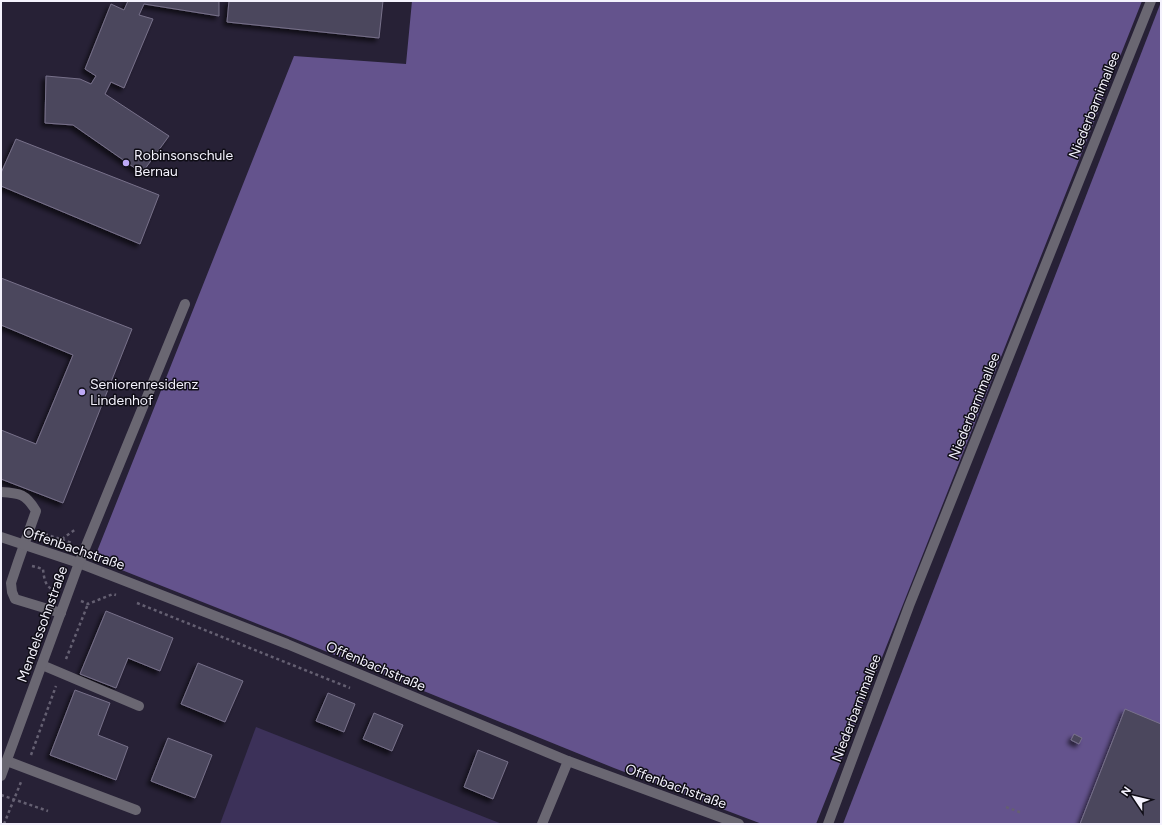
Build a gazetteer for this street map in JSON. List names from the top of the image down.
{
  "streets": {
    "street": ["Niederbarnimallee", "Offenbachstraße", "Mendelssohnstraße"]
  },
  "crossings": [
    ["Offenbachstraße", "Mendelssohnstraße"]
  ],
  "places": ["Robinsonschule Bernau", "Seniorenresidenz Lindenhof"],
  "north": "top left"
}
